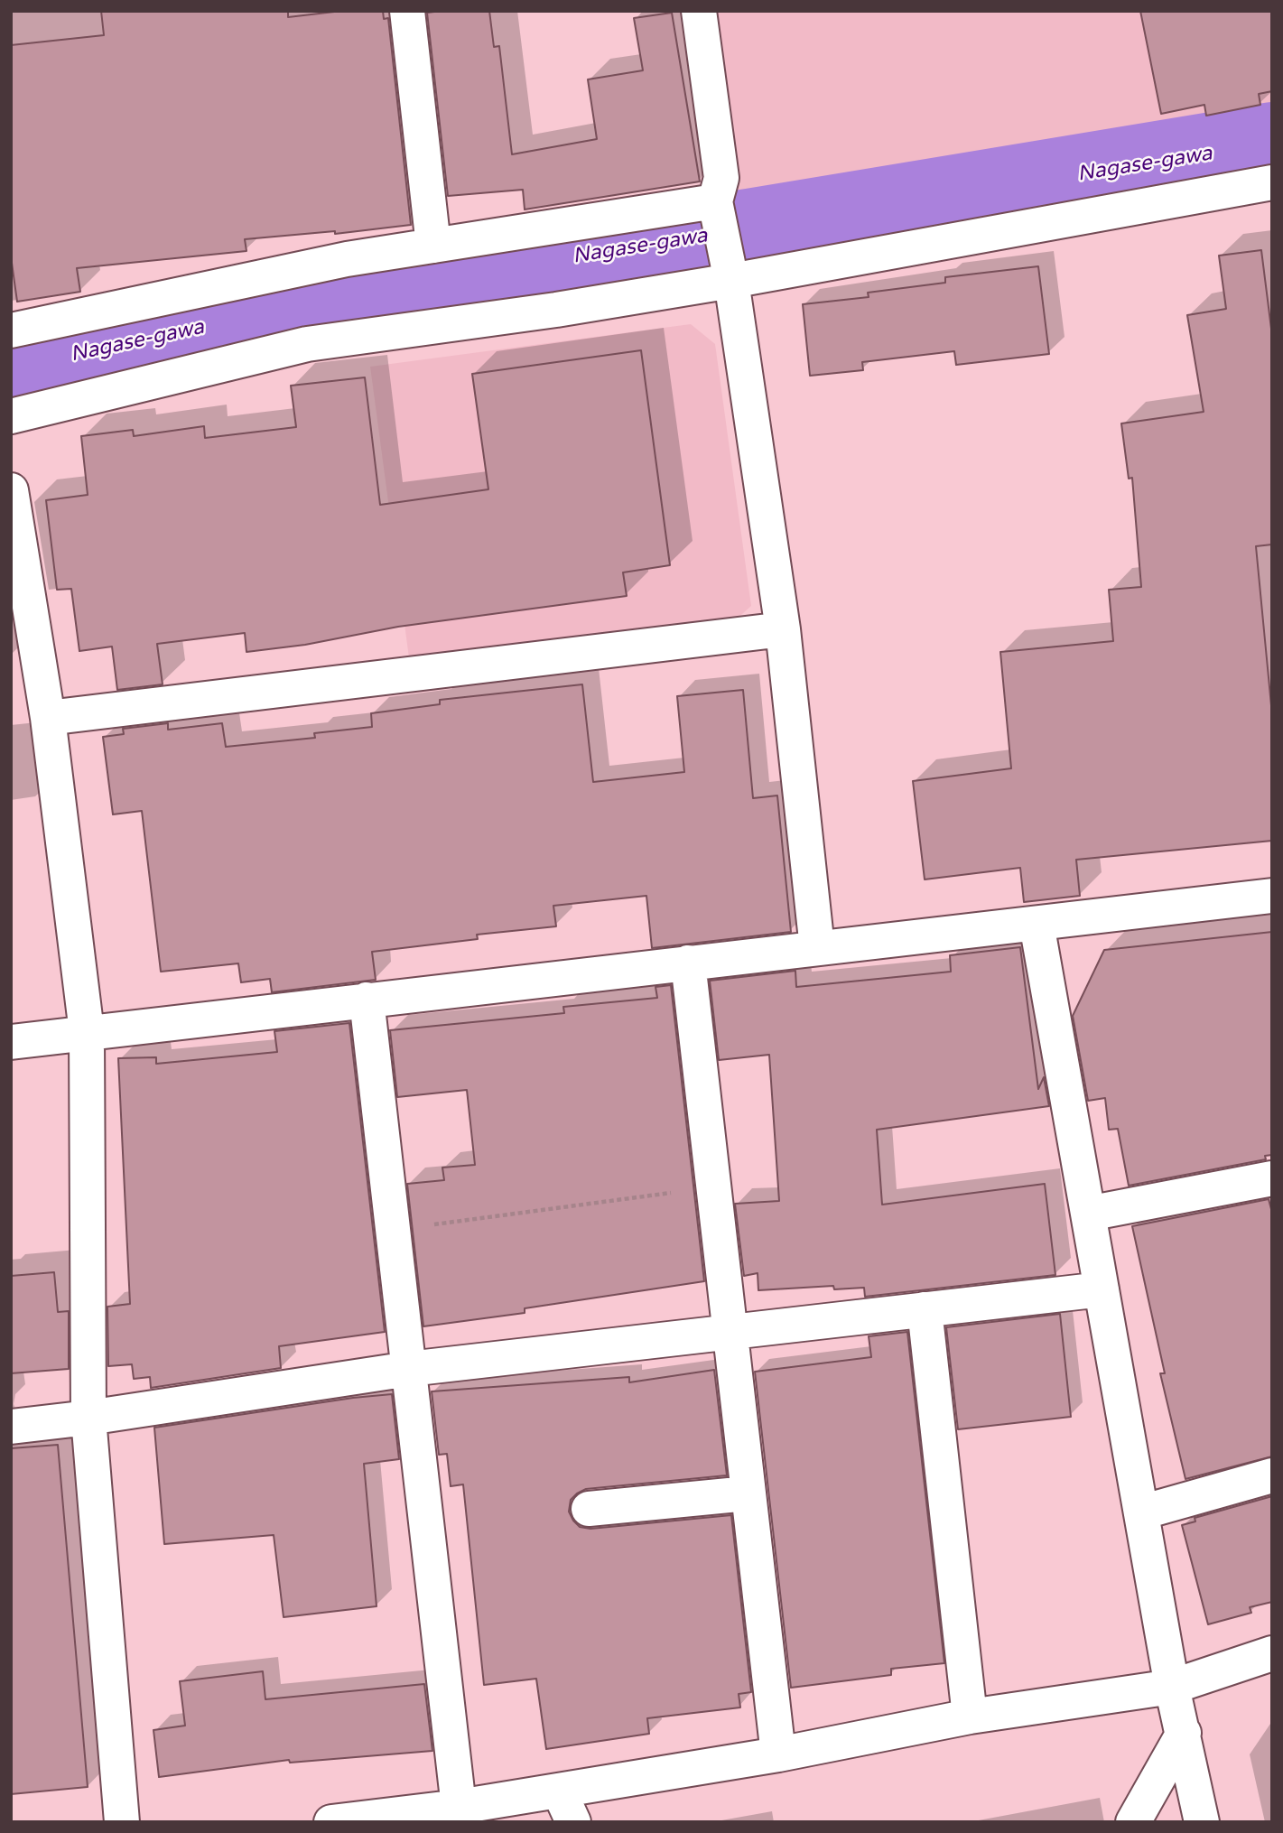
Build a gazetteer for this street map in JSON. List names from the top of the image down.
{
  "water": ["Nagase-gawa"]
}
